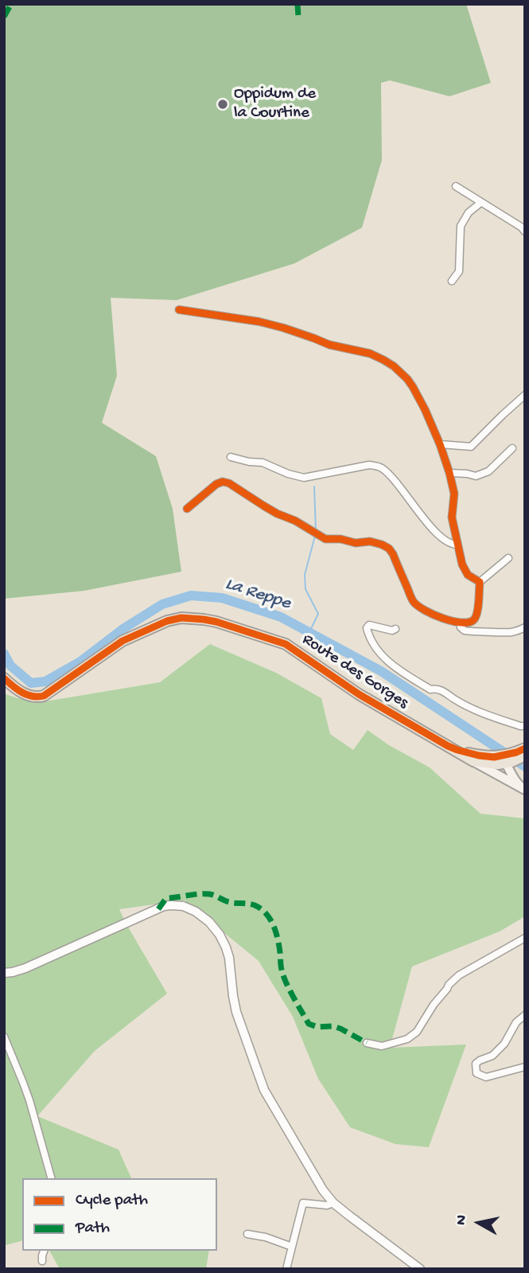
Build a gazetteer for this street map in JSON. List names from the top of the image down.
{
  "streets": {
    "main road": ["Route des Gorges"]
  },
  "water": ["La Reppe"],
  "places": ["Oppidum de la Courtine"],
  "legend": ["Cycle path", "Path"],
  "north": "left"
}
